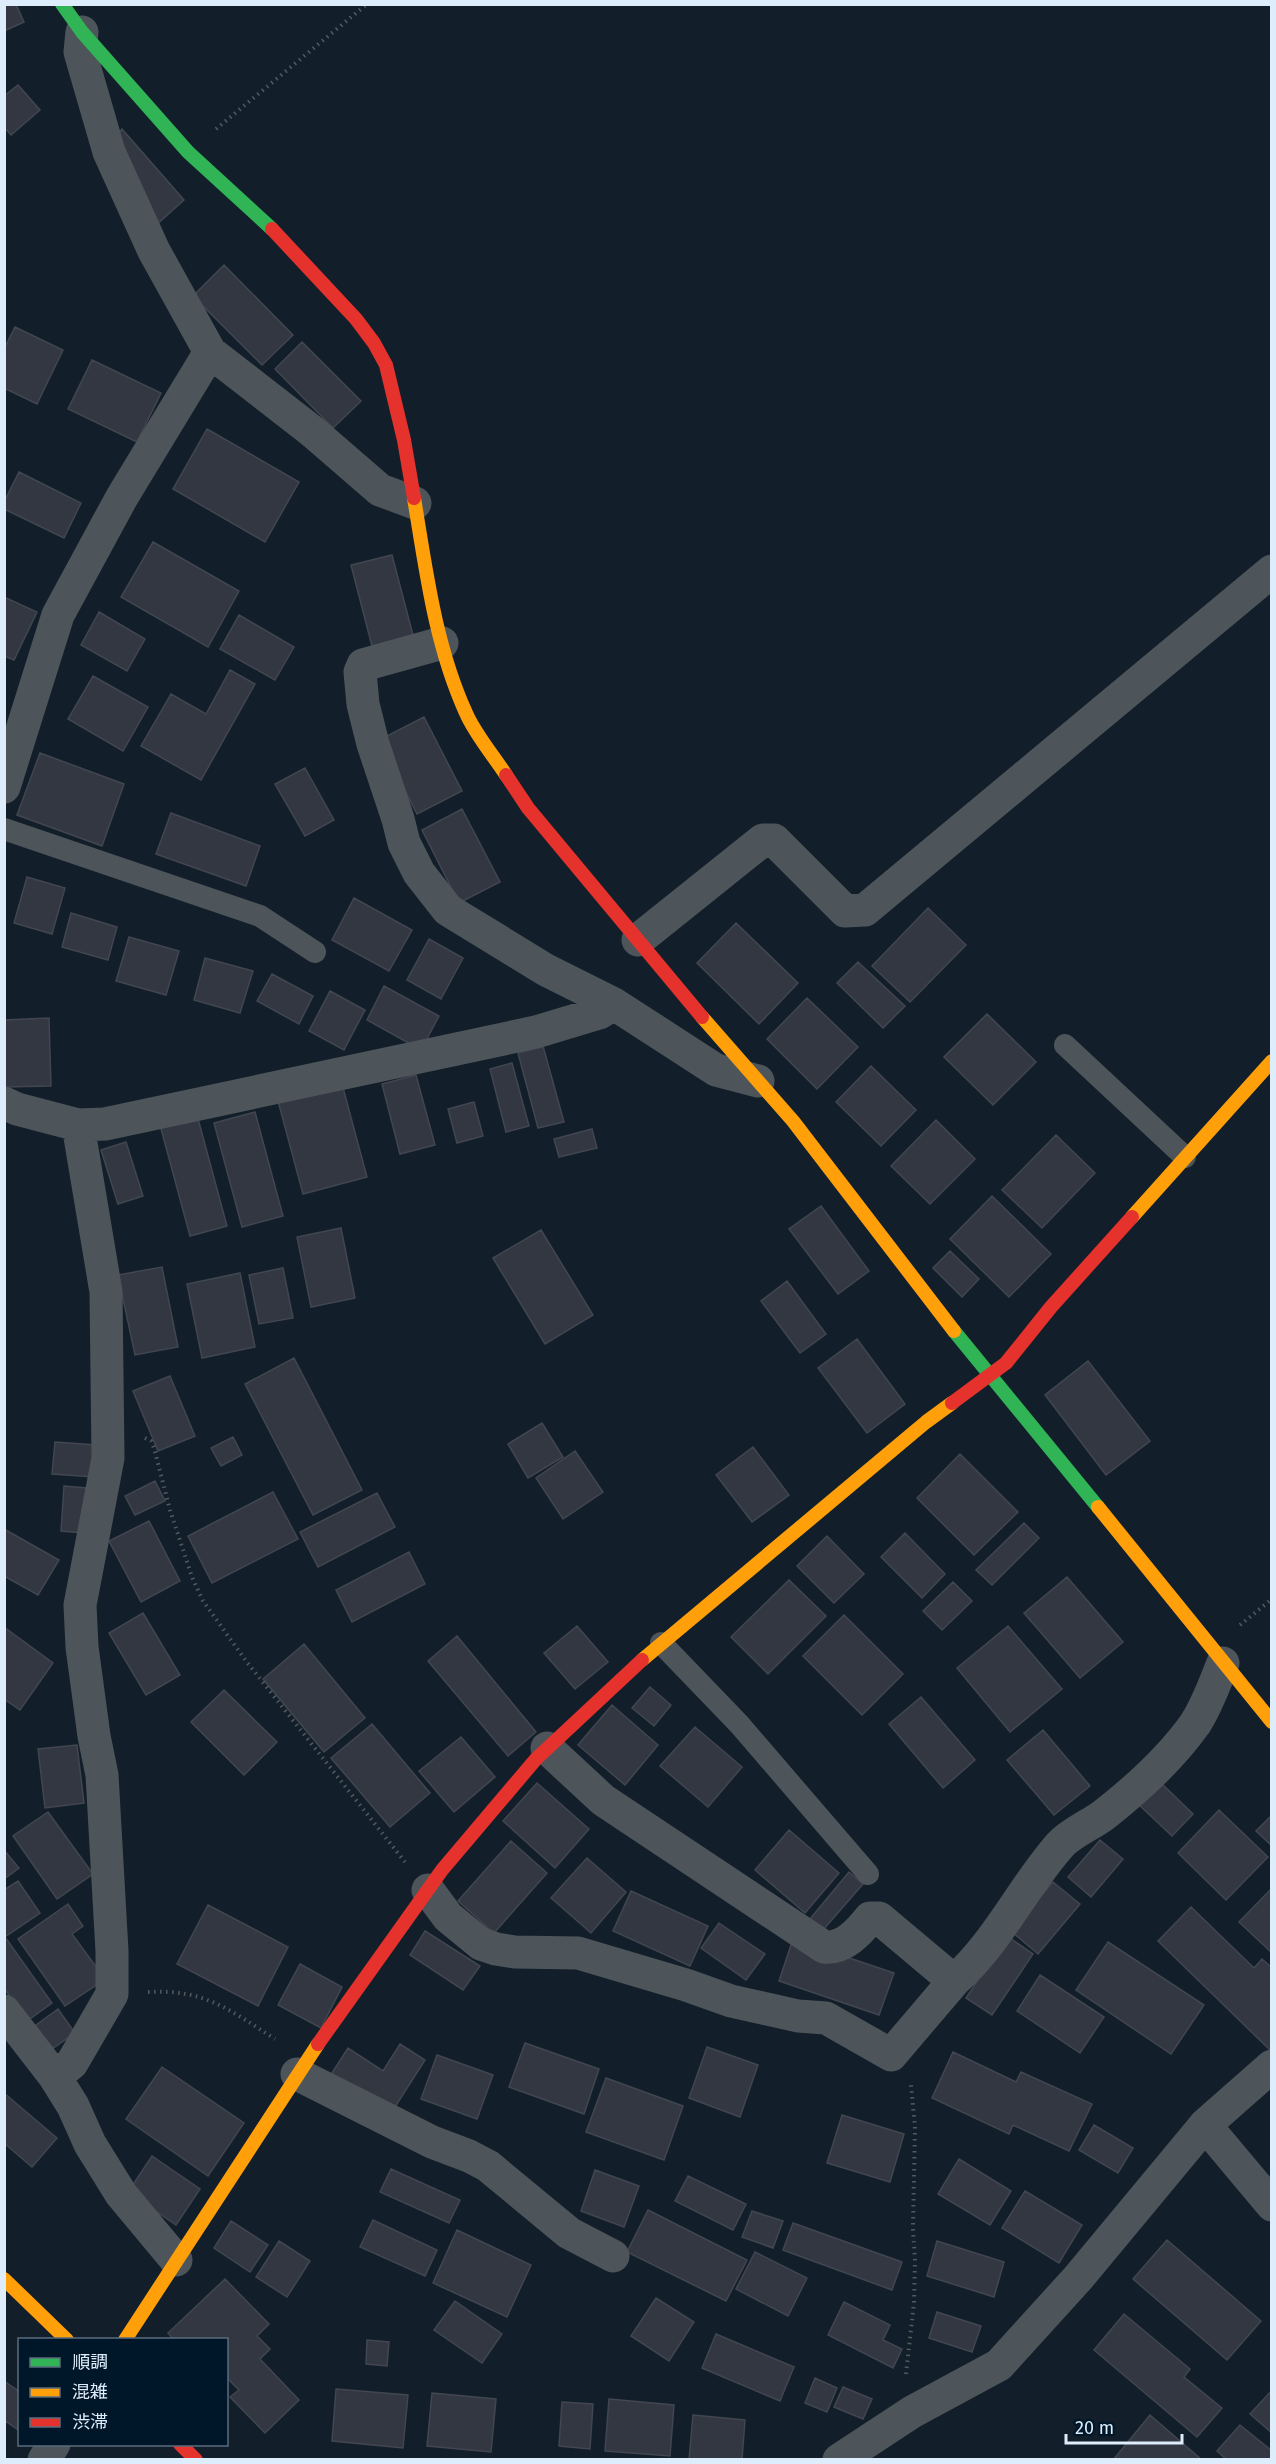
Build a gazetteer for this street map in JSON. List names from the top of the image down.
{
  "legend": ["順調", "混雑", "渋滞"],
  "scale_bar": "20 m"
}
